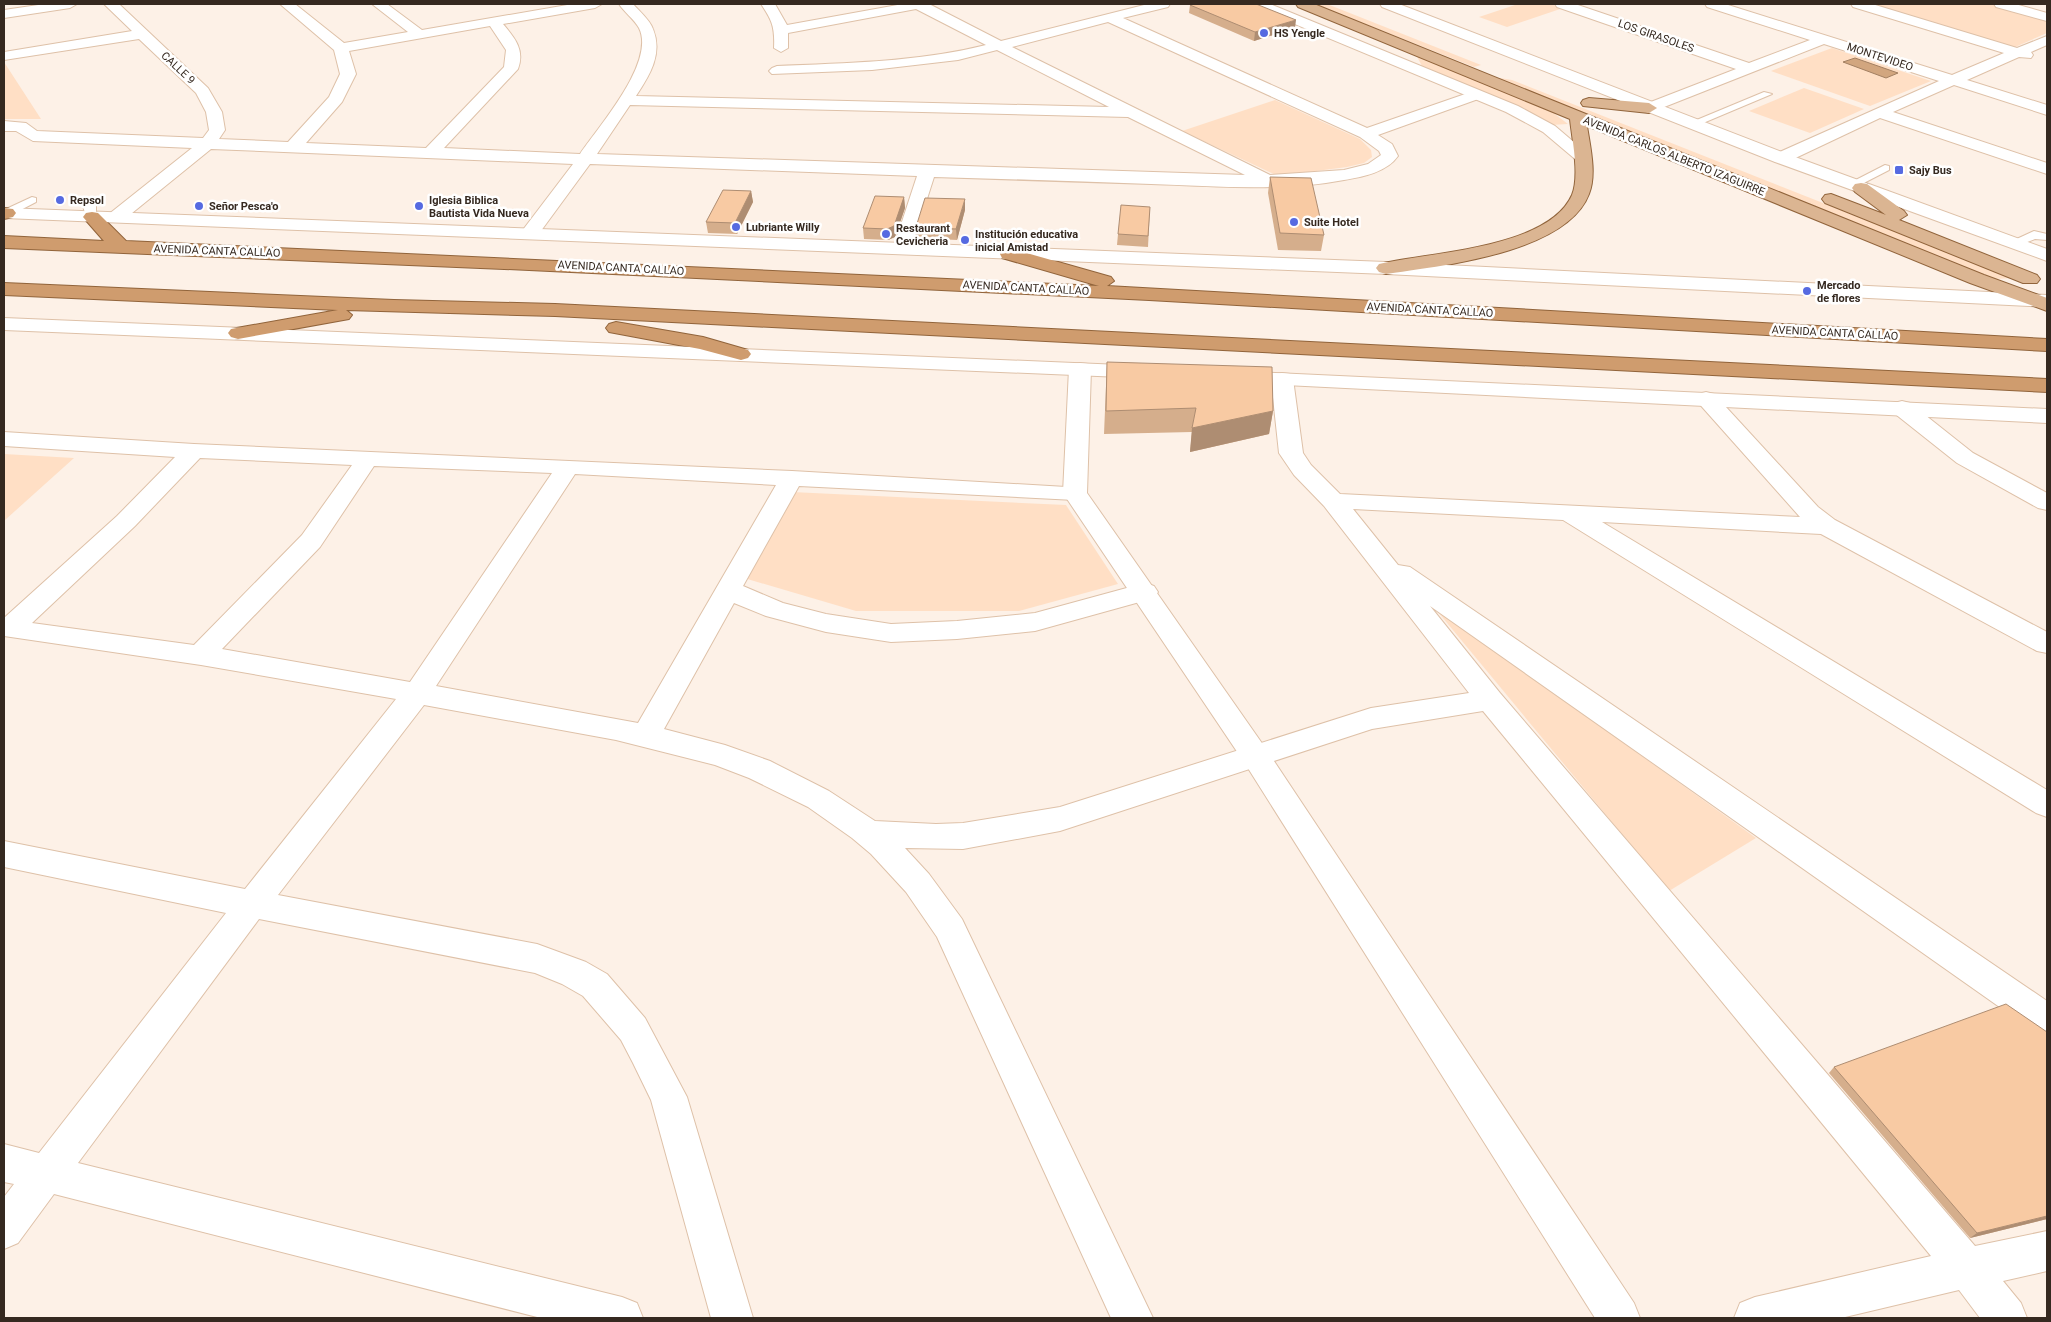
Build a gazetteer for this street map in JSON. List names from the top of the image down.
{
  "streets": {
    "highway": ["AVENIDA CANTA CALLAO"],
    "main road": ["AVENIDA CARLOS ALBERTO IZAGUIRRE"],
    "street": ["LOS GIRASOLES", "MONTEVIDEO", "CALLE 9"]
  },
  "places": {
    "other": [
      "HS Yengle",
      "Repsol",
      "Señor Pesca'o",
      "Iglesia Biblica Bautista Vida Nueva",
      "Suite Hotel",
      "Lubriante Willy",
      "Restaurant Cevicheria",
      "Institución educativa inicial Amistad",
      "Mercado de flores"
    ],
    "transit": ["Sajy Bus"]
  }
}
